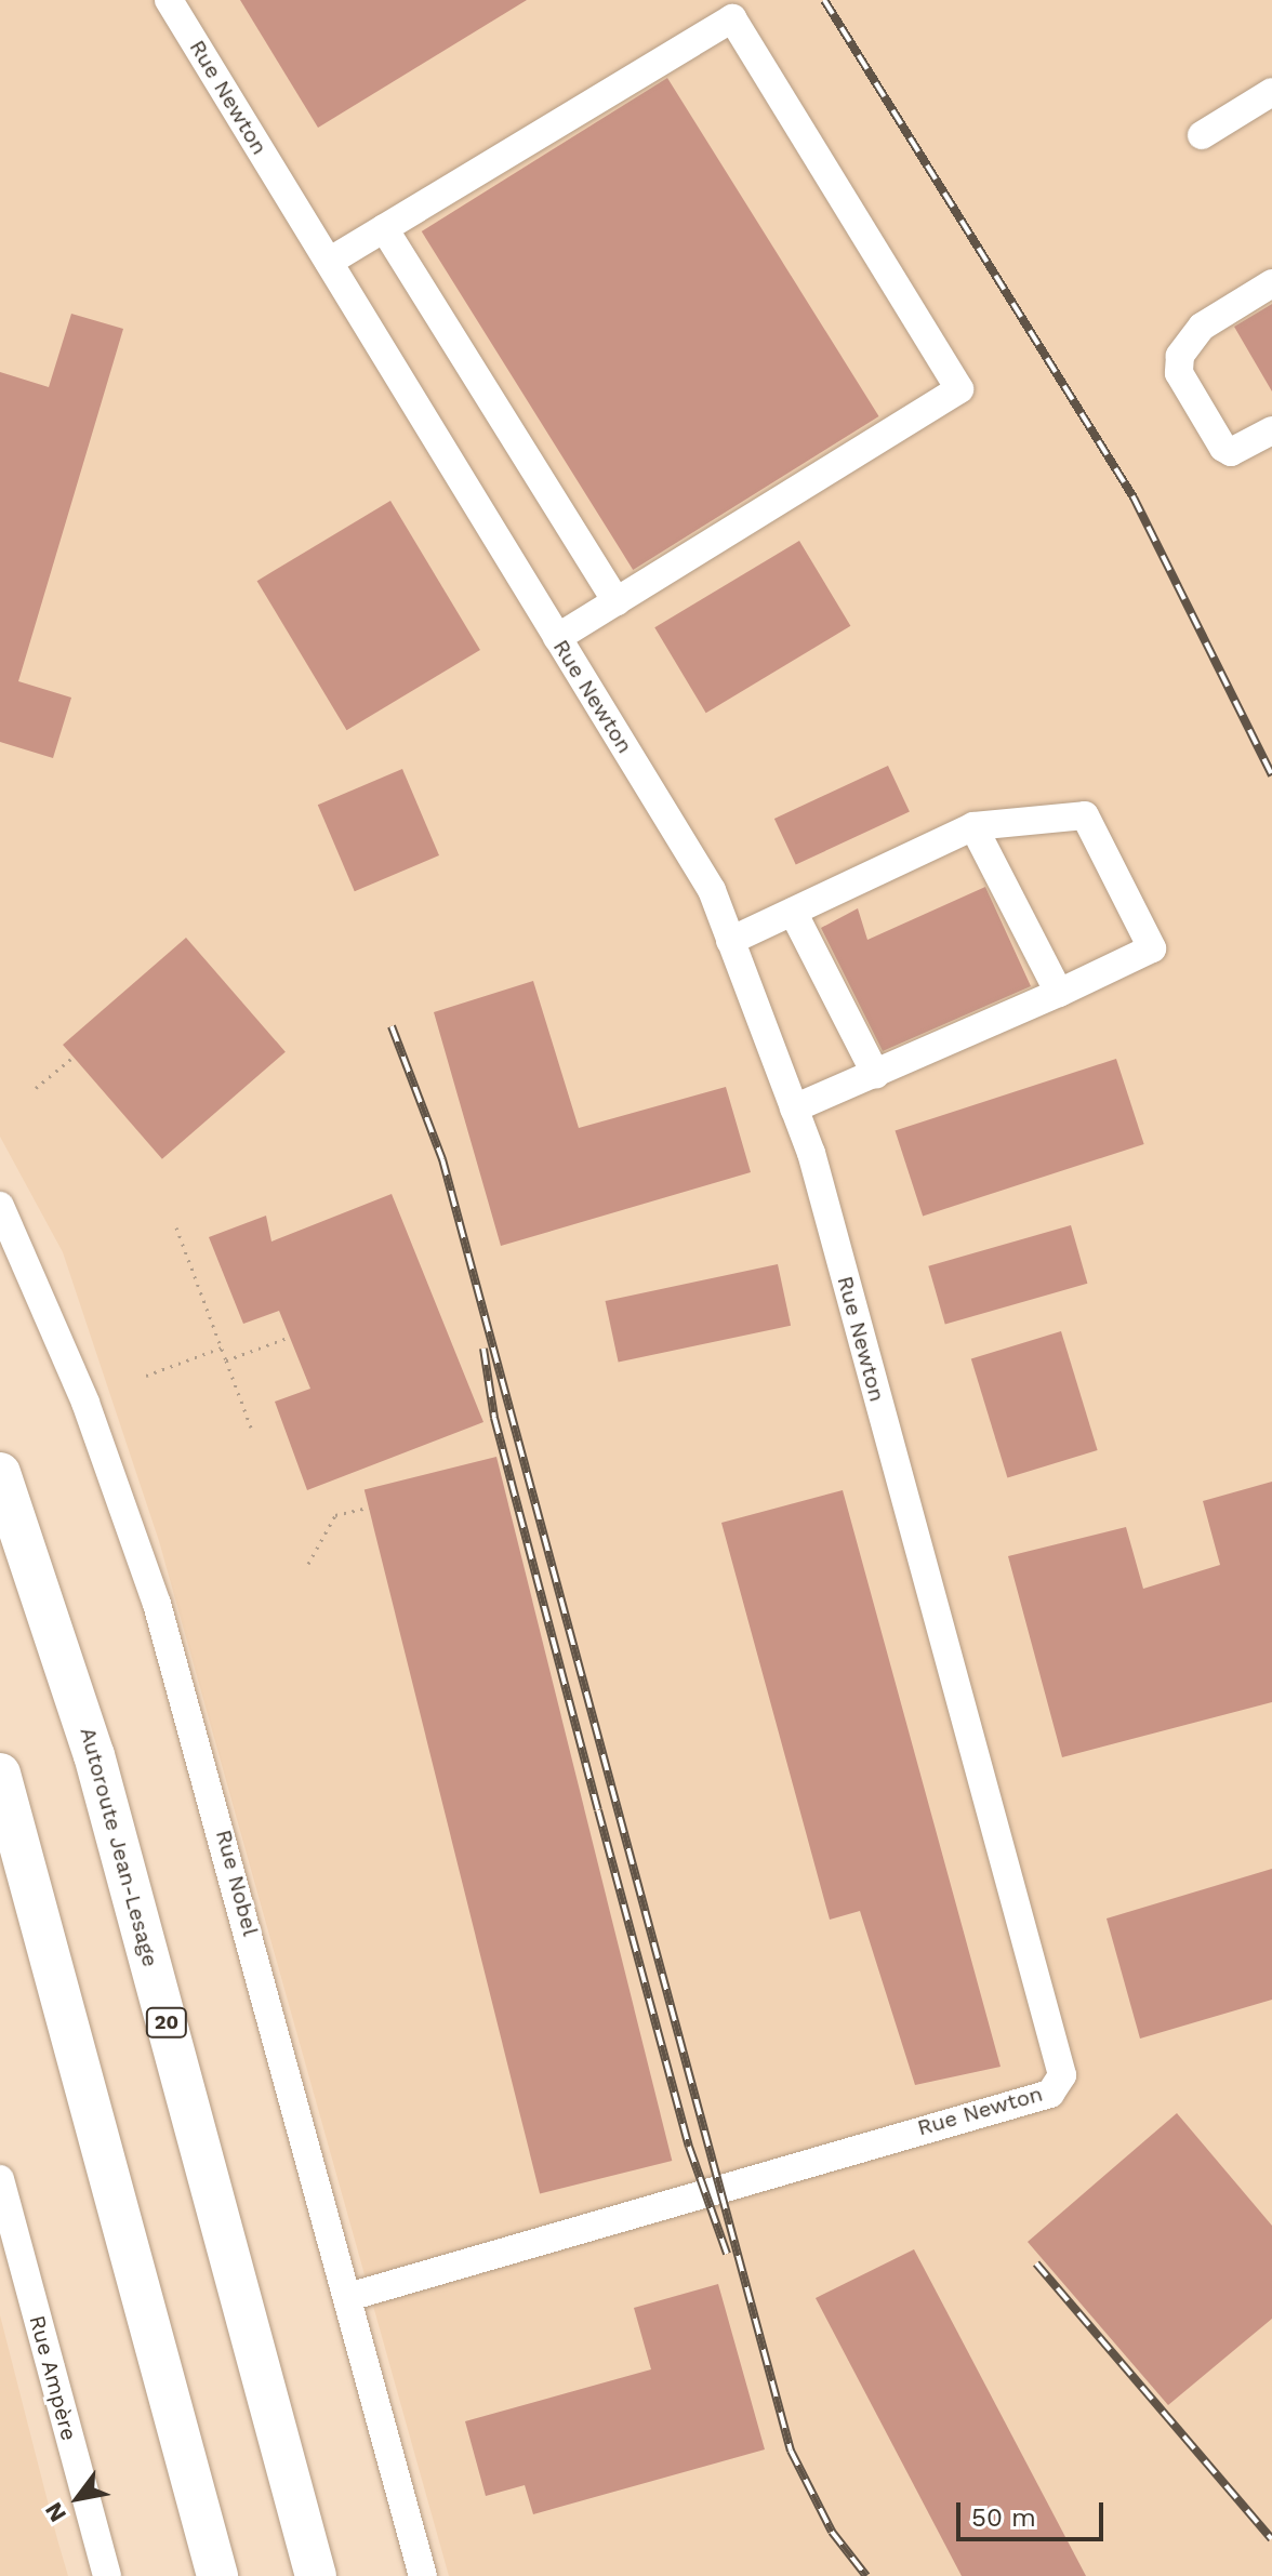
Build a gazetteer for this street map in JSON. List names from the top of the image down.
{
  "streets": {
    "highway": ["Autoroute Jean-Lesage", "20"],
    "street": ["Rue Newton", "Rue Nobel", "Rue Ampère"]
  },
  "crossings": [
    ["Rue Newton", "Rue Nobel"]
  ],
  "scale_bar": "50 m",
  "north": "bottom left"
}
